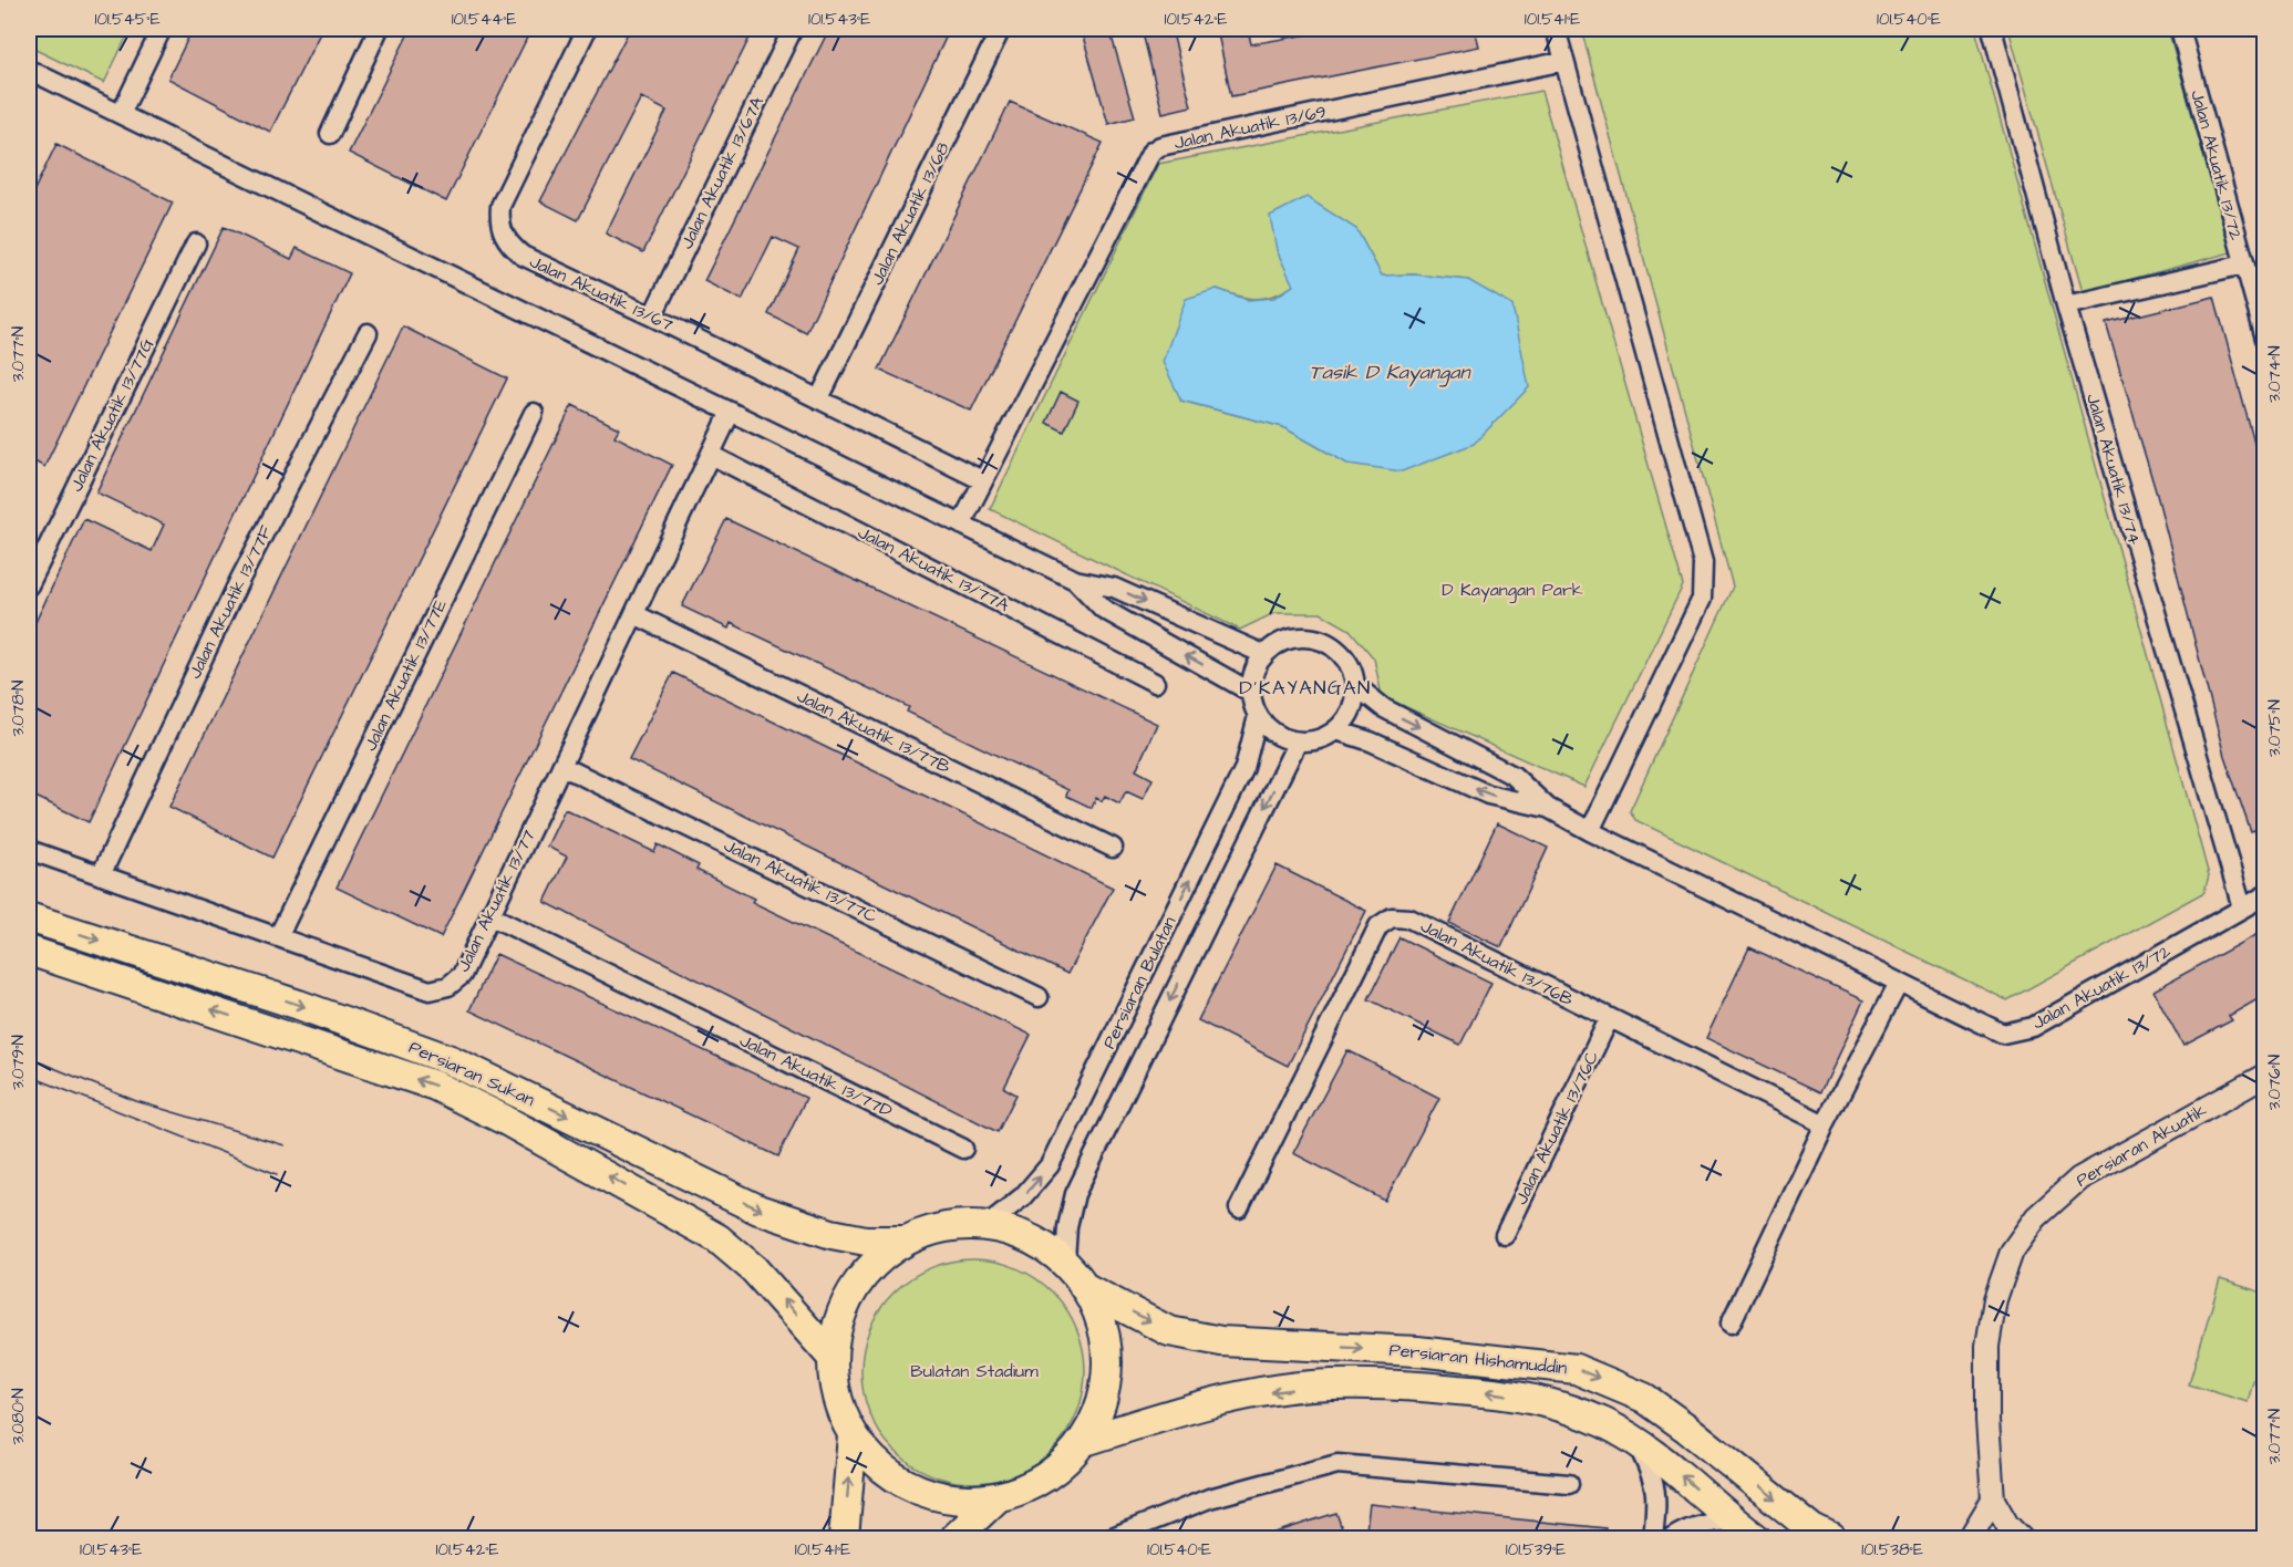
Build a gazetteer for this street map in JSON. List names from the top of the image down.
{
  "streets": {
    "main road": ["Persiaran Sukan", "Persiaran Hishamuddin"],
    "street": [
      "Jalan Akuatik 13/69",
      "Jalan Akuatik 13/72",
      "Jalan Akuatik 13/67A",
      "Jalan Akuatik 13/68",
      "Jalan Akuatik 13/67",
      "Jalan Akuatik 13/77G",
      "Jalan Akuatik 13/74",
      "Jalan Akuatik 13/77A",
      "Jalan Akuatik 13/77F",
      "Jalan Akuatik 13/77E",
      "Jalan Akuatik 13/77B",
      "Jalan Akuatik 13/77C",
      "Jalan Akuatik 13/77",
      "Jalan Akuatik 13/76B",
      "Persiaran Bulatan",
      "Jalan Akuatik 13/77D",
      "Jalan Akuatik 13/76C",
      "Persiaran Akuatik"
    ]
  },
  "crossings": [
    ["Jalan Akuatik 13/69", "Jalan Akuatik 13/67"],
    ["Jalan Akuatik 13/72", "Jalan Akuatik 13/74"],
    ["Jalan Akuatik 13/67A", "Jalan Akuatik 13/67"],
    ["Jalan Akuatik 13/68", "Jalan Akuatik 13/67"],
    ["Jalan Akuatik 13/77A", "Jalan Akuatik 13/77"],
    ["Jalan Akuatik 13/77F", "Jalan Akuatik 13/77"],
    ["Jalan Akuatik 13/77E", "Jalan Akuatik 13/77"],
    ["Jalan Akuatik 13/77B", "Jalan Akuatik 13/77"],
    ["Jalan Akuatik 13/77C", "Jalan Akuatik 13/77"],
    ["Jalan Akuatik 13/77", "Jalan Akuatik 13/77D"],
    ["Jalan Akuatik 13/76B", "Jalan Akuatik 13/76C"]
  ],
  "districts": ["D'KAYANGAN"],
  "water": ["Tasik D Kayangan"],
  "parks": ["D Kayangan Park", "Bulatan Stadium"],
  "coordinates": [
    "101.545°E",
    "101.544°E",
    "101.543°E",
    "101.542°E",
    "101.541°E",
    "101.540°E",
    "3.077°N",
    "3.074°N",
    "3.078°N",
    "3.075°N",
    "3.079°N",
    "3.076°N",
    "3.080°N",
    "101.539°E",
    "101.538°E"
  ]
}
